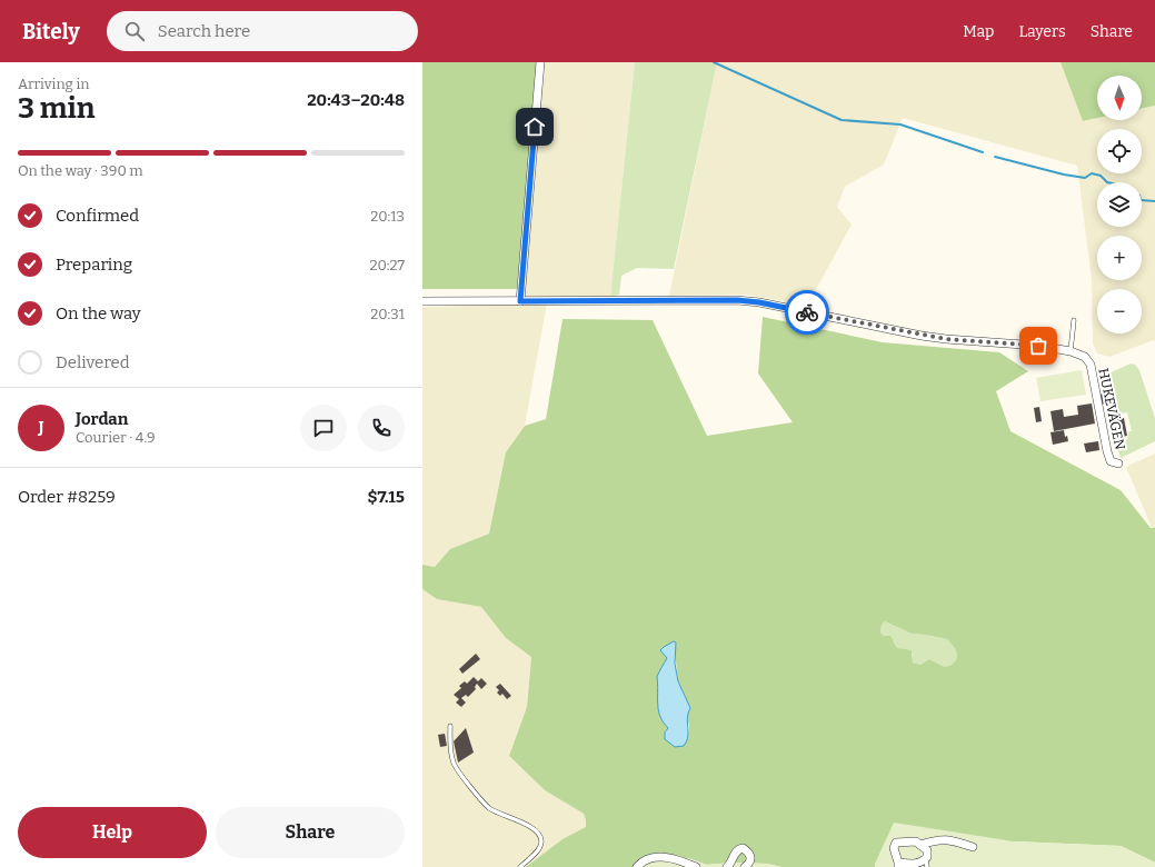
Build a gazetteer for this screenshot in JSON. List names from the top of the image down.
{
  "streets": {
    "street": ["HUKEVÄGEN"]
  },
  "north": "bottom",
  "page": {
    "header": "Bitely",
    "search": "Search here",
    "nav": ["Map", "Layers", "Share"],
    "heading": ["3 min", "Arriving in", "20:43–20:48"],
    "panel": [
      "Jordan",
      "Courier · 4.9",
      "Order #8259",
      "$7.15"
    ],
    "map_buttons": ["+", "−"],
    "bar": "On the way · 390 m",
    "list": [
      ["Confirmed", "20:13"],
      ["Preparing", "20:27"],
      ["On the way", "20:31"],
      "Delivered"
    ],
    "round": "J",
    "buttons": ["Help", "Share"]
  }
}
